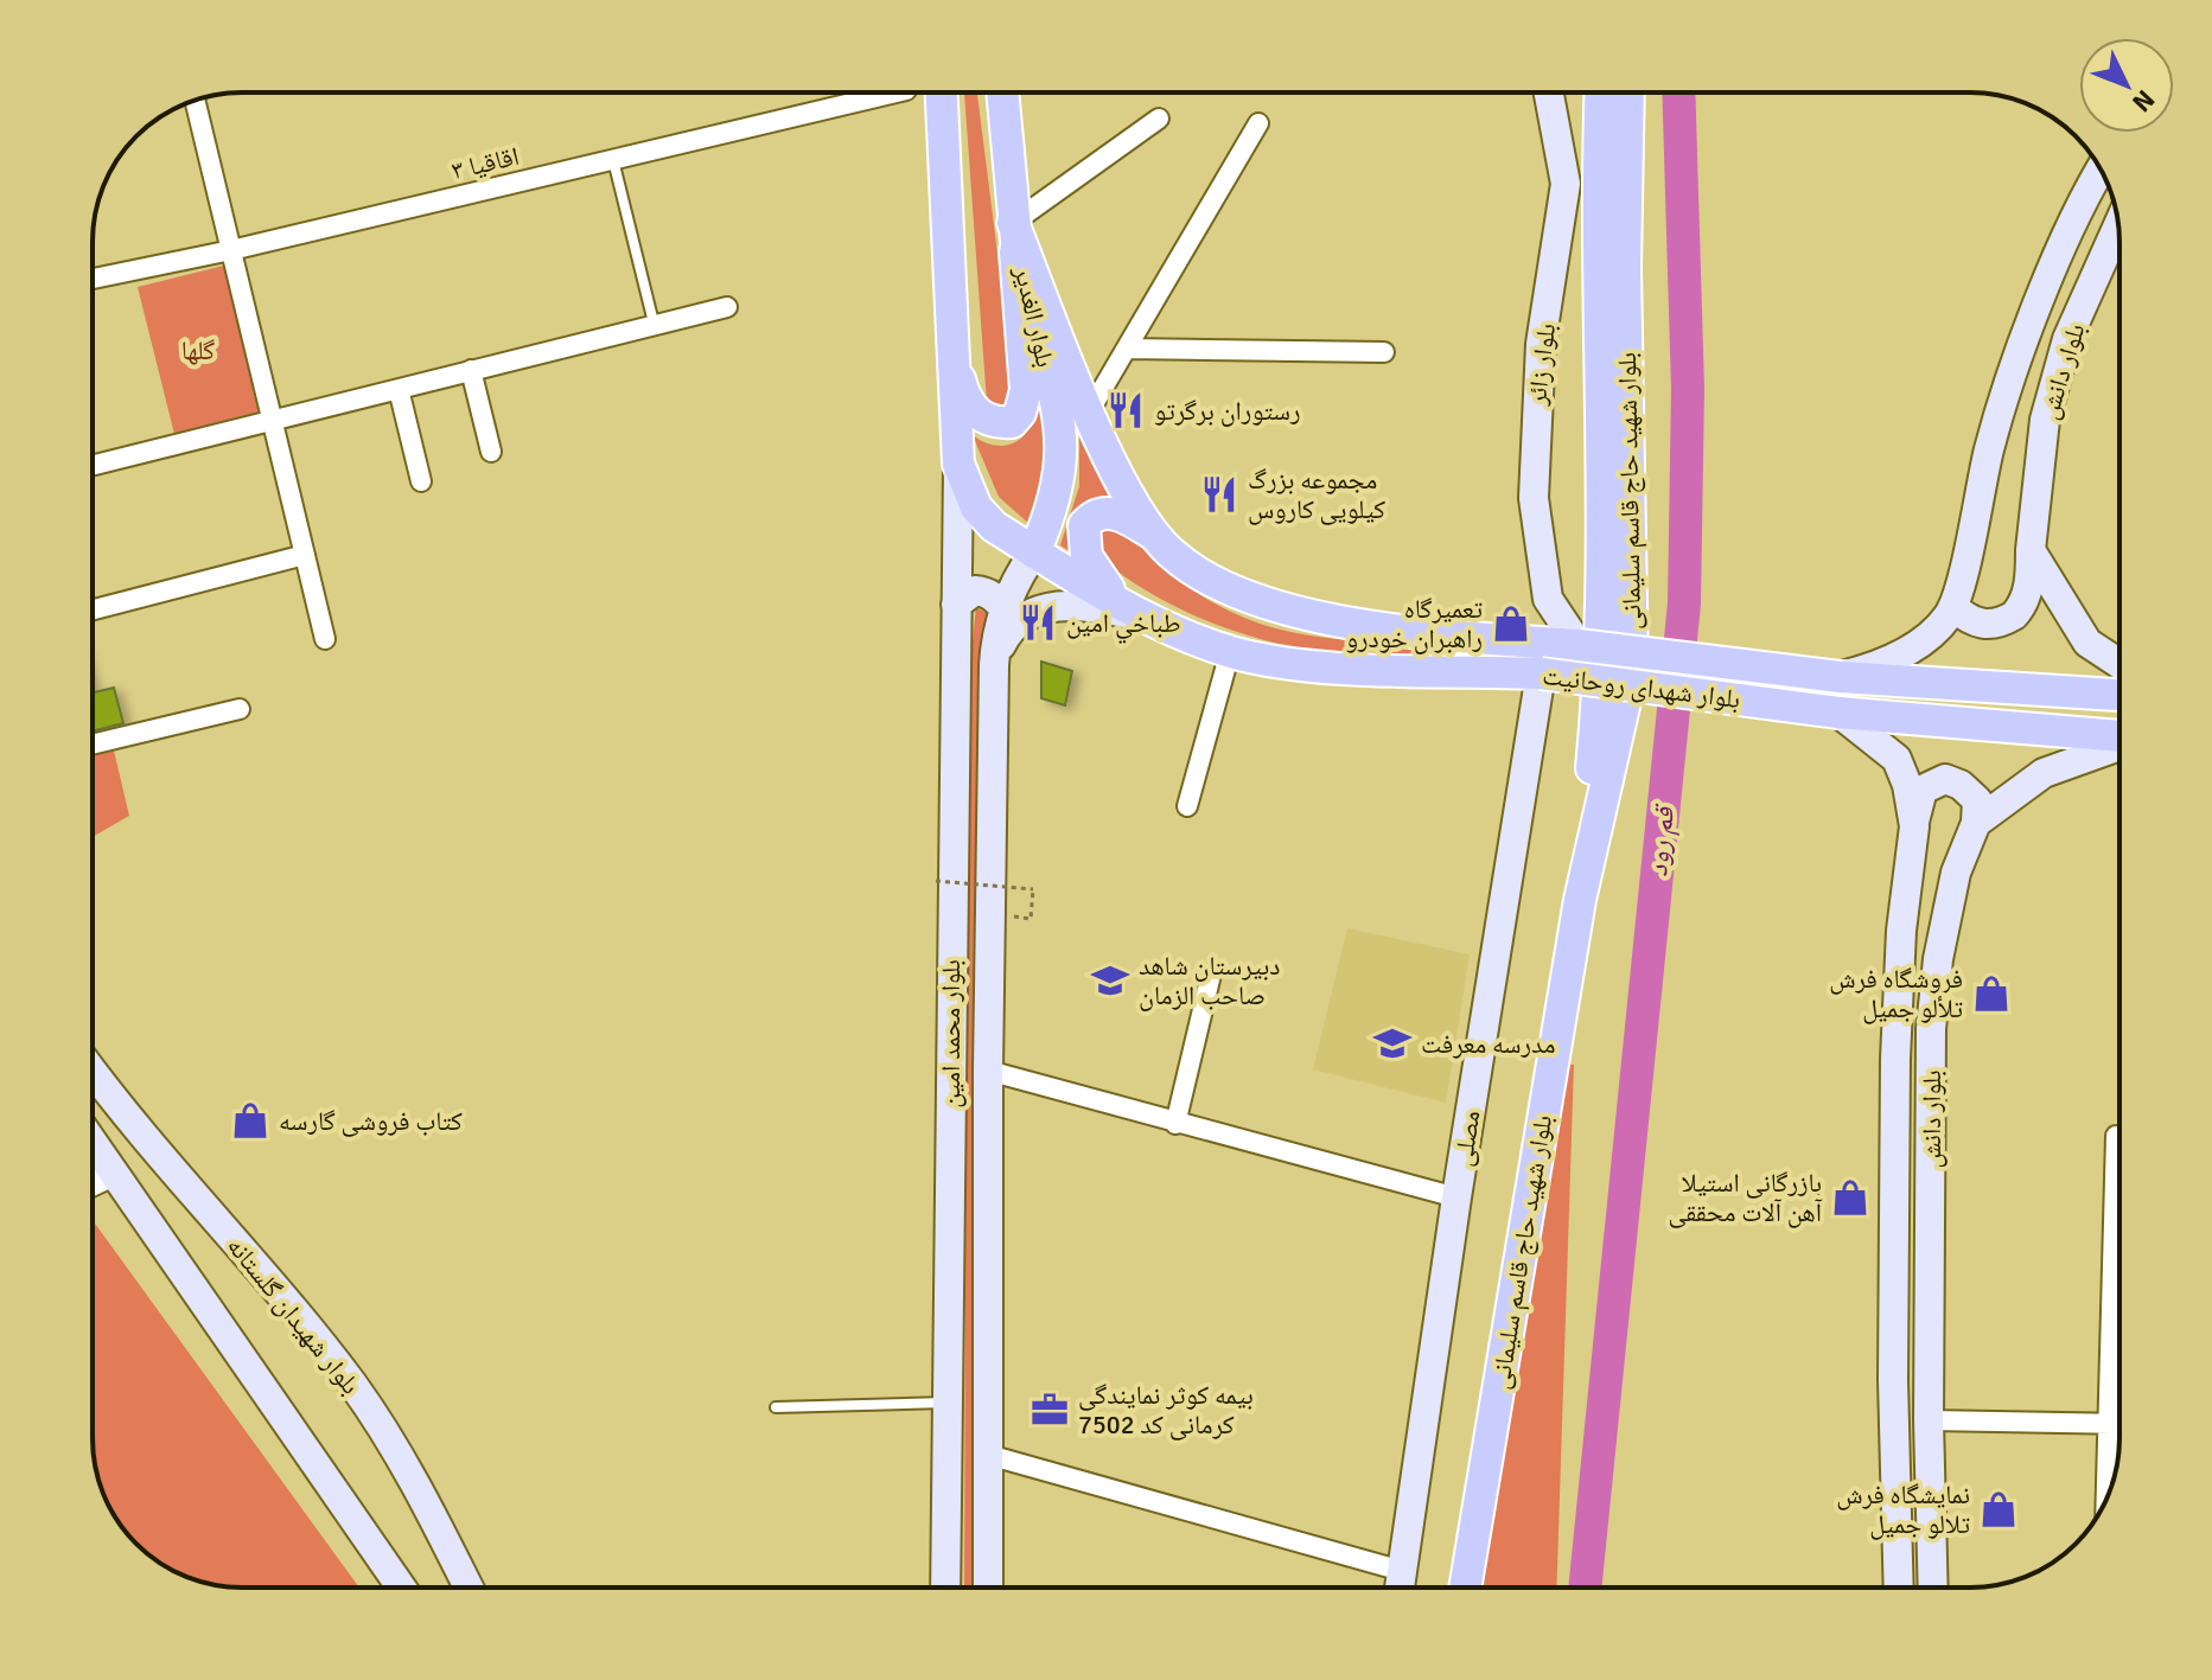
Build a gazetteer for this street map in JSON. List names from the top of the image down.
{
  "streets": {
    "main road": [
      "بلوار الغدیر",
      "بلوار زائر",
      "بلوار دانش",
      "بلوار شهید حاج قاسم سلیمانی",
      "بلوار شهدای روحانیت",
      "بلوار محمد امین",
      "مصلی",
      "بلوار شهیدان گلستانه"
    ],
    "street": ["اقاقیا ۳"]
  },
  "crossings": [
    ["بلوار الغدیر", "بلوار شهدای روحانیت"],
    ["بلوار الغدیر", "بلوار محمد امین"],
    ["بلوار زائر", "بلوار شهدای روحانیت"],
    ["بلوار دانش", "بلوار شهدای روحانیت"],
    ["بلوار شهدای روحانیت", "بلوار محمد امین"],
    ["بلوار شهدای روحانیت", "مصلی"]
  ],
  "water": ["قم رود"],
  "parks": ["گلها"],
  "places": {
    "restaurant": ["رستوران برگرتو", "مجموعه بزرگ کیلویی کاروس", "طباخي امين"],
    "shop": [
      "تعمیرگاه راهبران خودرو",
      "فروشگاه فرش تلألو جمیل",
      "کتاب فروشی گارسه",
      "بازرگانی استیلا آهن آلات محققی",
      "نمایشگاه فرش تلالو جمیل"
    ],
    "school or university": ["دبیرستان شاهد صاحب الزمان", "مدرسه معرفت"],
    "office": ["بیمه کوثر نمایندگی کرمانی کد 7502"]
  },
  "north": "bottom right"
}
